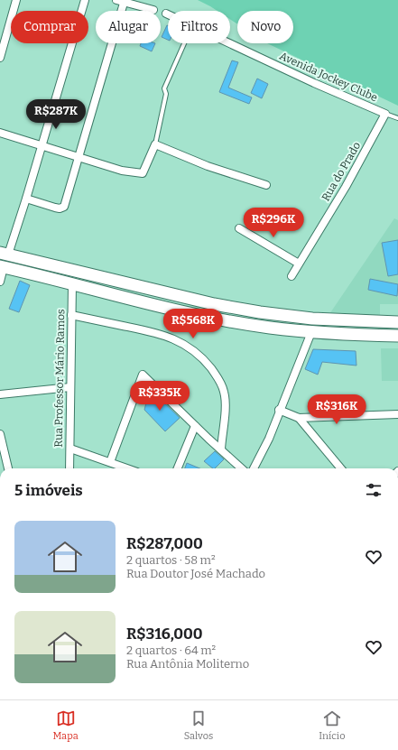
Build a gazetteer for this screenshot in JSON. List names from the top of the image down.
{
  "streets": {
    "street": ["Avenida Jockey Clube", "Rua do Prado", "Rua Professor Mário Ramos"]
  },
  "crossings": [
    ["Avenida Jockey Clube", "Rua do Prado"]
  ],
  "page": {
    "chip": [
      "Comprar",
      "Alugar",
      "Filtros",
      "Novo"
    ],
    "price": [
      "R$287K",
      "R$296K",
      "R$568K",
      "R$335K",
      "R$316K"
    ],
    "heading": "5 imóveis",
    "list": [
      {
        "name": "R$287,000",
        "note": "2 quartos · 58 m² · Rua Doutor José Machado"
      },
      {
        "name": "R$316,000",
        "note": "2 quartos · 64 m² · Rua Antônia Moliterno"
      }
    ],
    "tabs": ["Mapa", "Salvos", "Início"]
  }
}
